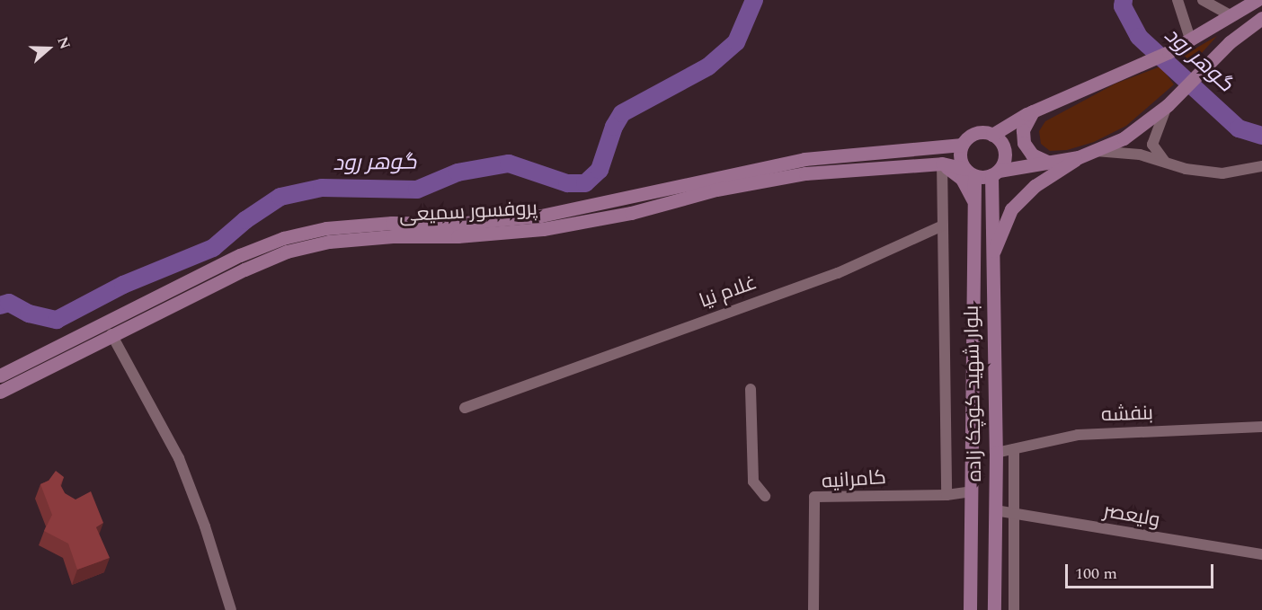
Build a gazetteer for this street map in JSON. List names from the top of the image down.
{
  "streets": {
    "main road": ["پروفسور سمیعی", "بلوار شهید کوچک زاده"],
    "street": [
      "غلام نیا",
      "بنفشه",
      "کامرانیه",
      "ولیعصر"
    ]
  },
  "crossings": [
    ["پروفسور سمیعی", "بلوار شهید کوچک زاده"],
    ["بلوار شهید کوچک زاده", "بنفشه"],
    ["بلوار شهید کوچک زاده", "کامرانیه"],
    ["بلوار شهید کوچک زاده", "ولیعصر"]
  ],
  "water": ["گوهر رود"],
  "scale_bar": "100 m",
  "north": "right"
}
